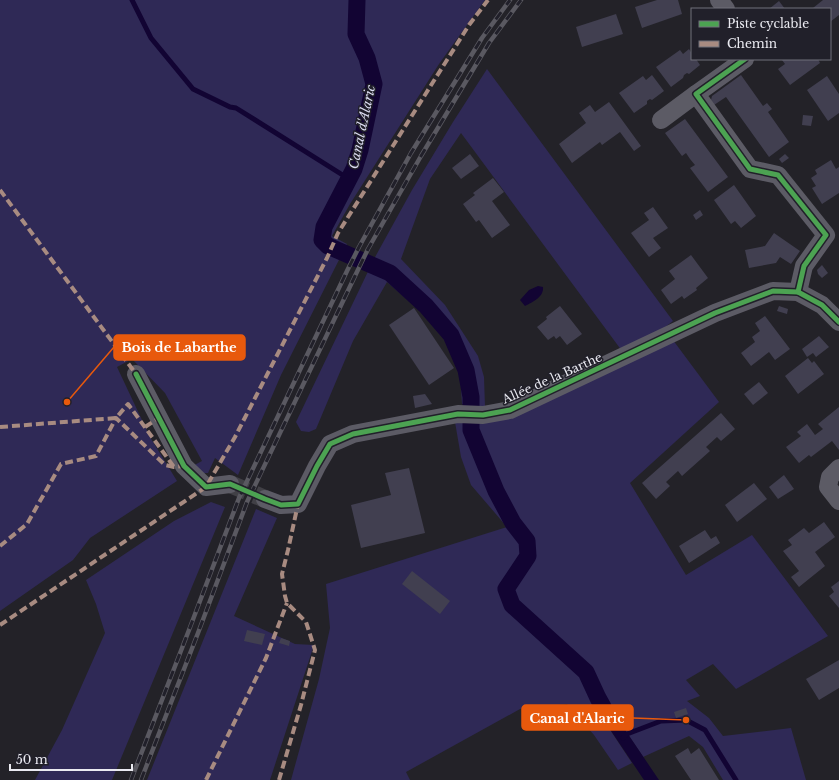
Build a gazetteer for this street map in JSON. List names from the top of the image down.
{
  "streets": {
    "street": ["Allée de la Barthe"]
  },
  "water": ["Canal d'Alaric"],
  "places": ["Bois de Labarthe", "Canal d'Alaric"],
  "legend": ["Piste cyclable", "Chemin"],
  "scale_bar": "50 m"
}
